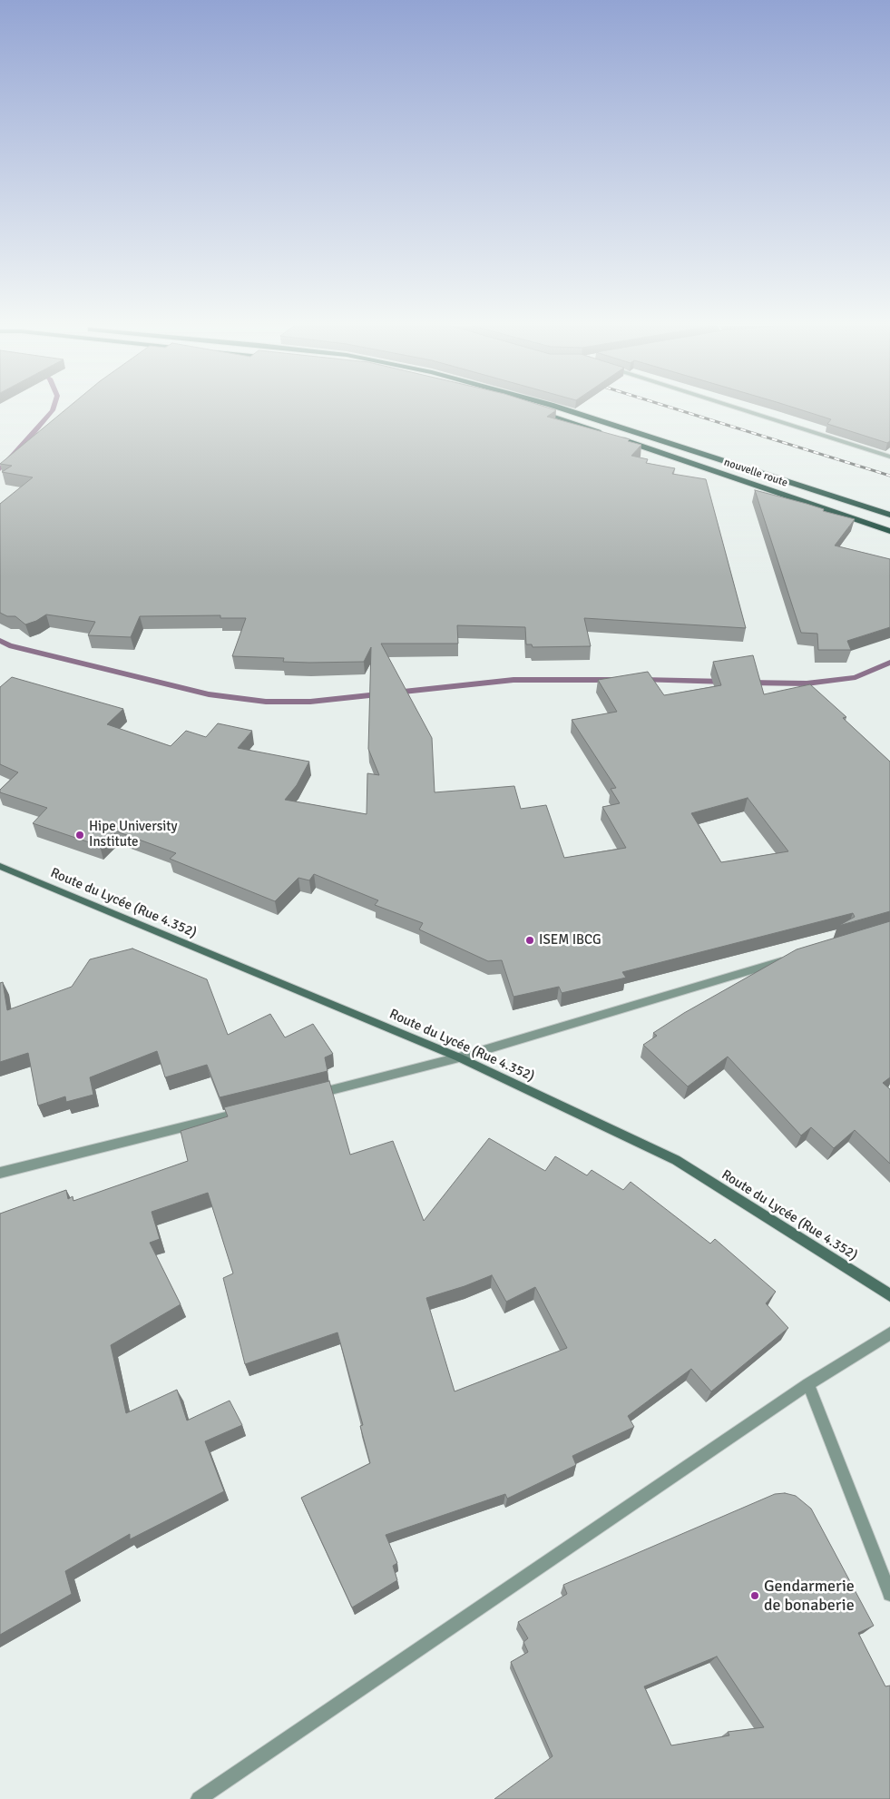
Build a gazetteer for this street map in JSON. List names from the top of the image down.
{
  "streets": {
    "highway": ["nouvelle route"],
    "main road": ["Route du Lycée (Rue 4.352)"]
  },
  "places": ["Hipe University Institute", "ISEM IBCG", "Gendarmerie de bonaberie"]
}
